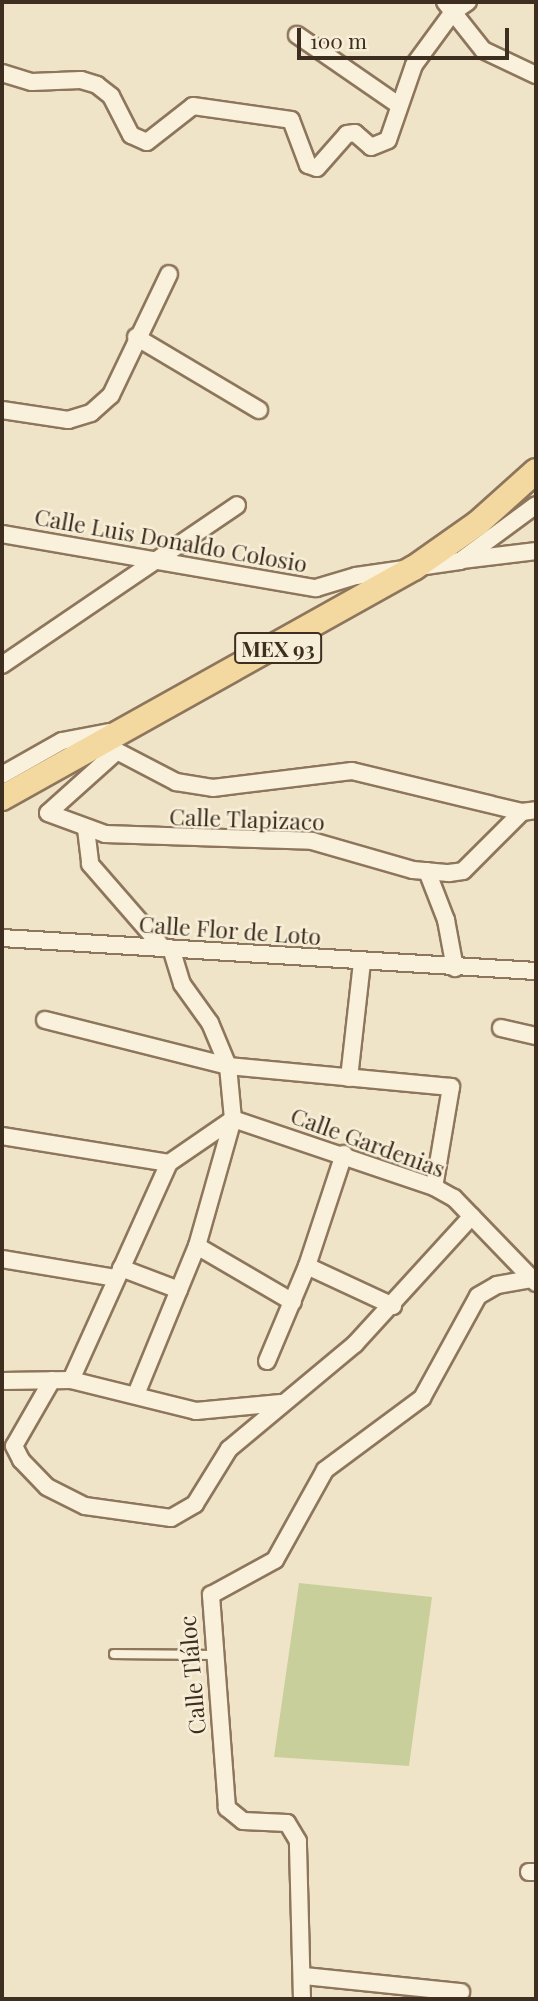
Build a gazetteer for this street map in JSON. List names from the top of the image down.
{
  "streets": {
    "main road": ["MEX 93"],
    "street": [
      "Calle Luis Donaldo Colosio",
      "Calle Tlapizaco",
      "Calle Flor de Loto",
      "Calle Gardenias",
      "Calle Tláloc"
    ]
  },
  "crossings": [
    ["Calle Luis Donaldo Colosio", "MEX 93"],
    ["MEX 93", "Calle Tlapizaco"],
    ["Calle Gardenias", "Calle Tláloc"]
  ],
  "scale_bar": "100 m"
}
